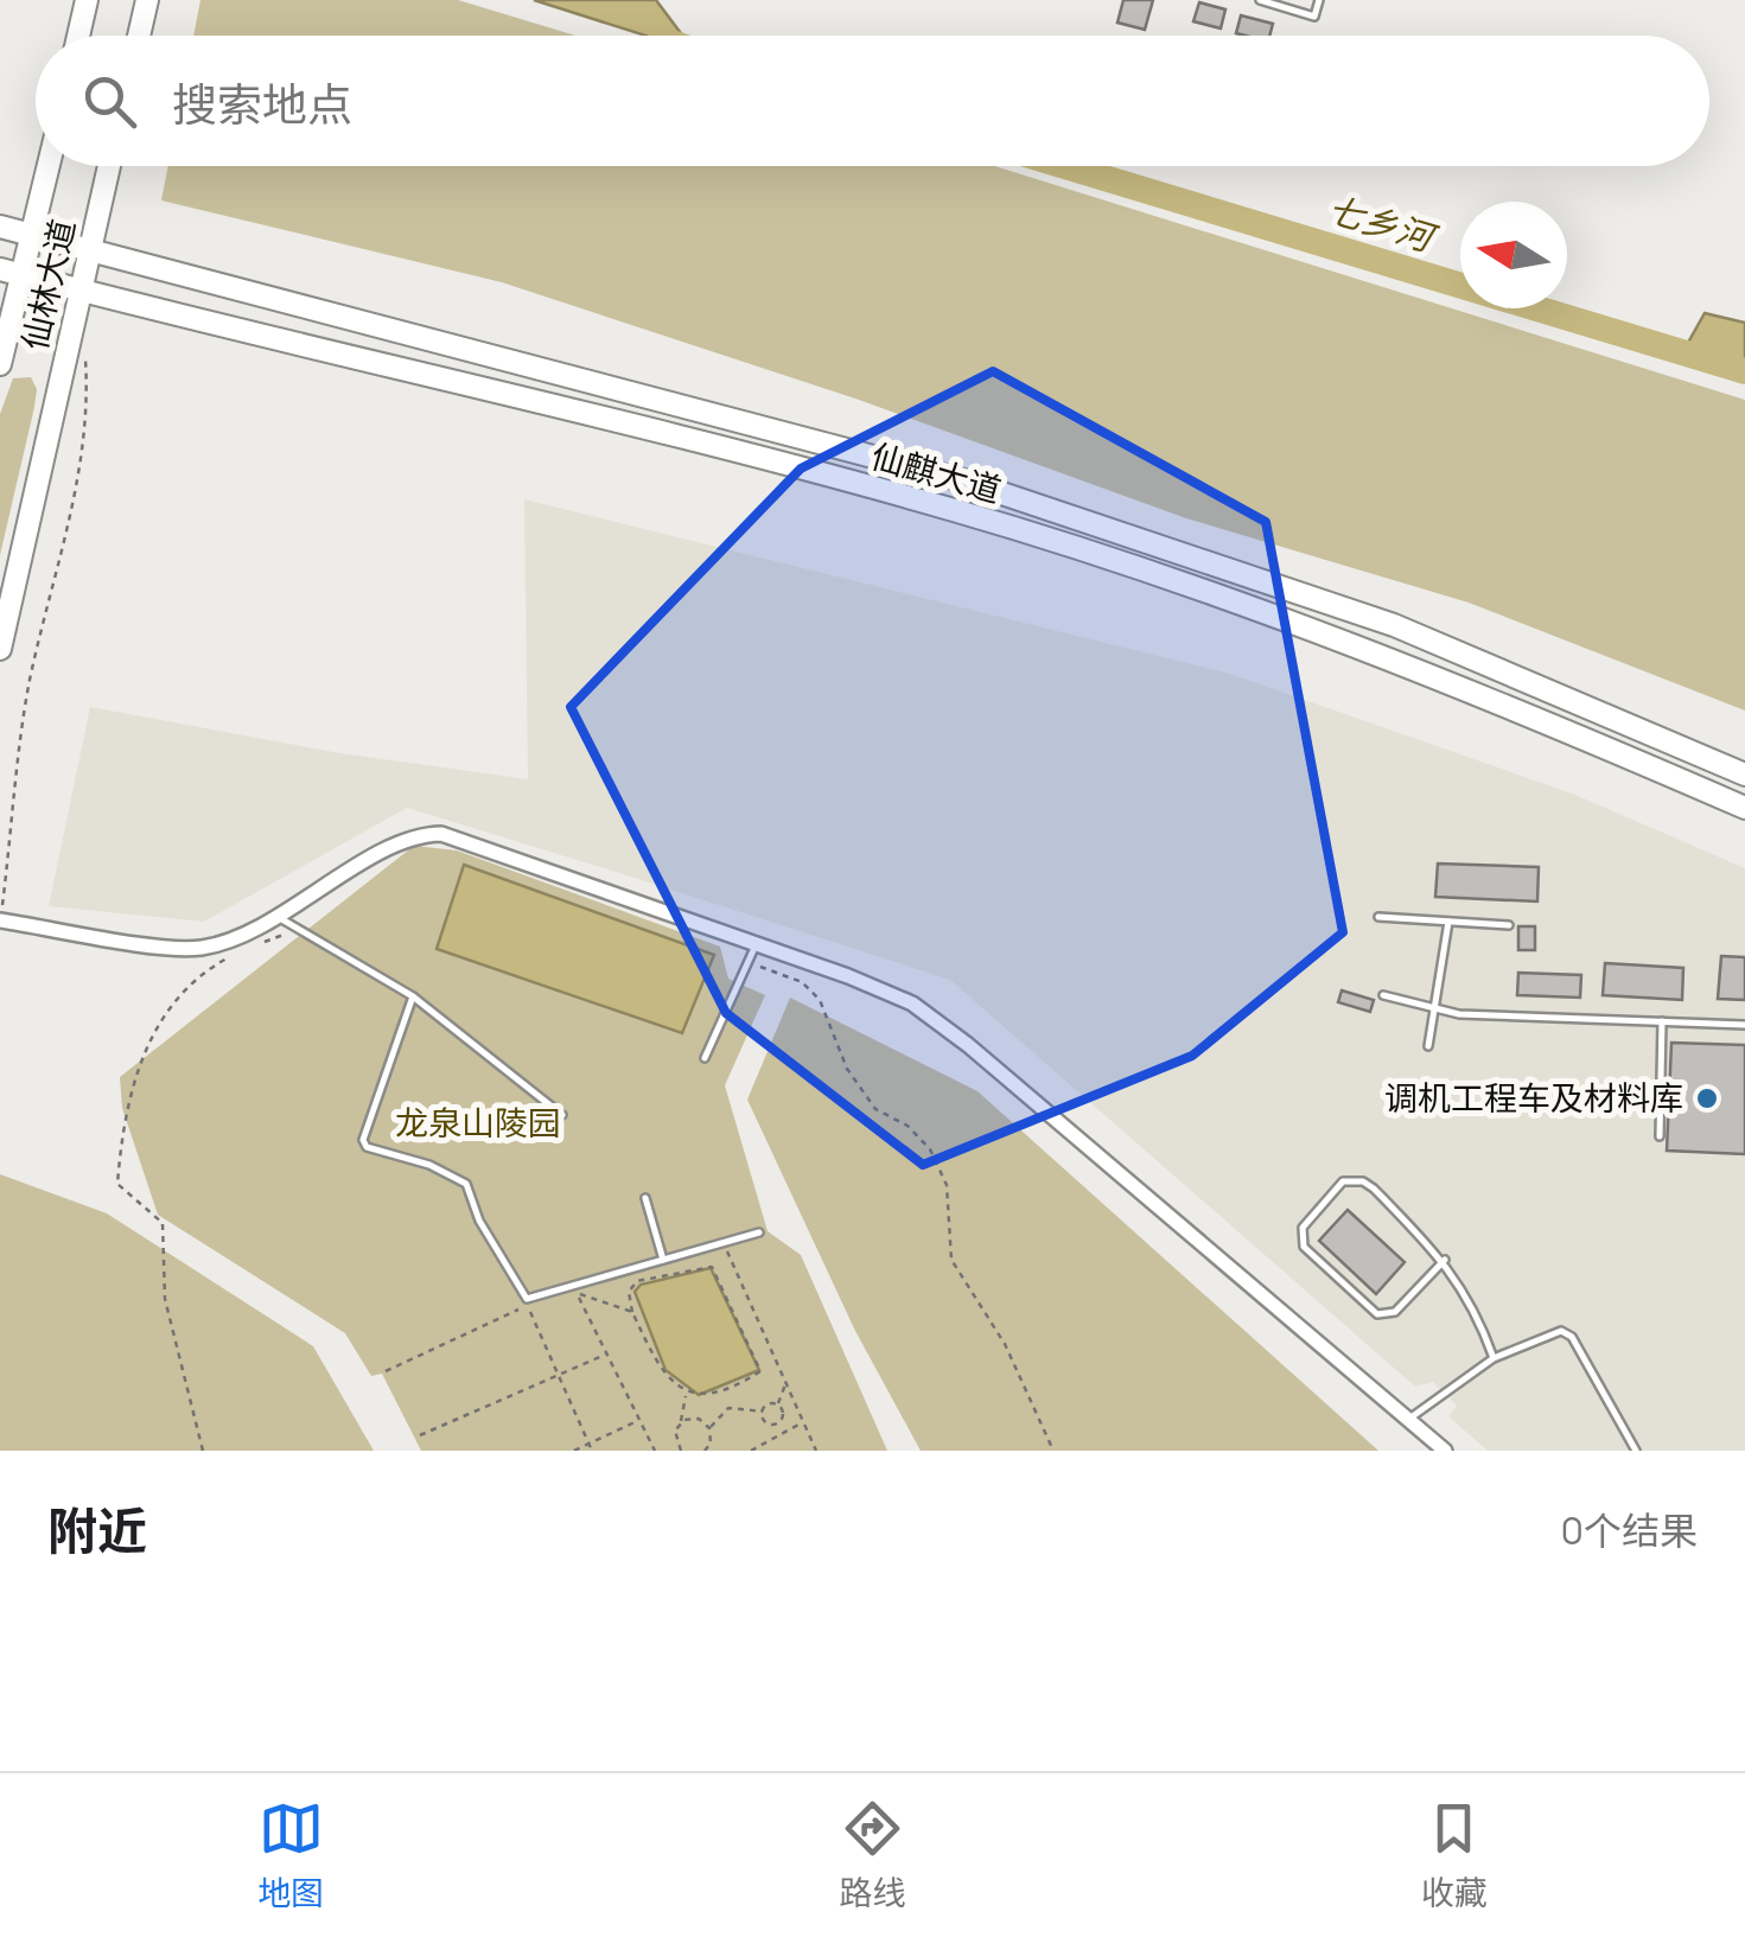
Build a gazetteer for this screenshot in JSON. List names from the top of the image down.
{
  "streets": {
    "main road": ["仙林大道", "仙麒大道"]
  },
  "crossings": [
    ["仙林大道", "仙麒大道"]
  ],
  "water": ["七乡河"],
  "parks": ["龙泉山陵园"],
  "places": ["调机工程车及材料库"],
  "north": "left",
  "page": {
    "search": "搜索地点",
    "heading": ["附近", "0个结果"],
    "nav": ["地图", "路线", "收藏"]
  }
}
